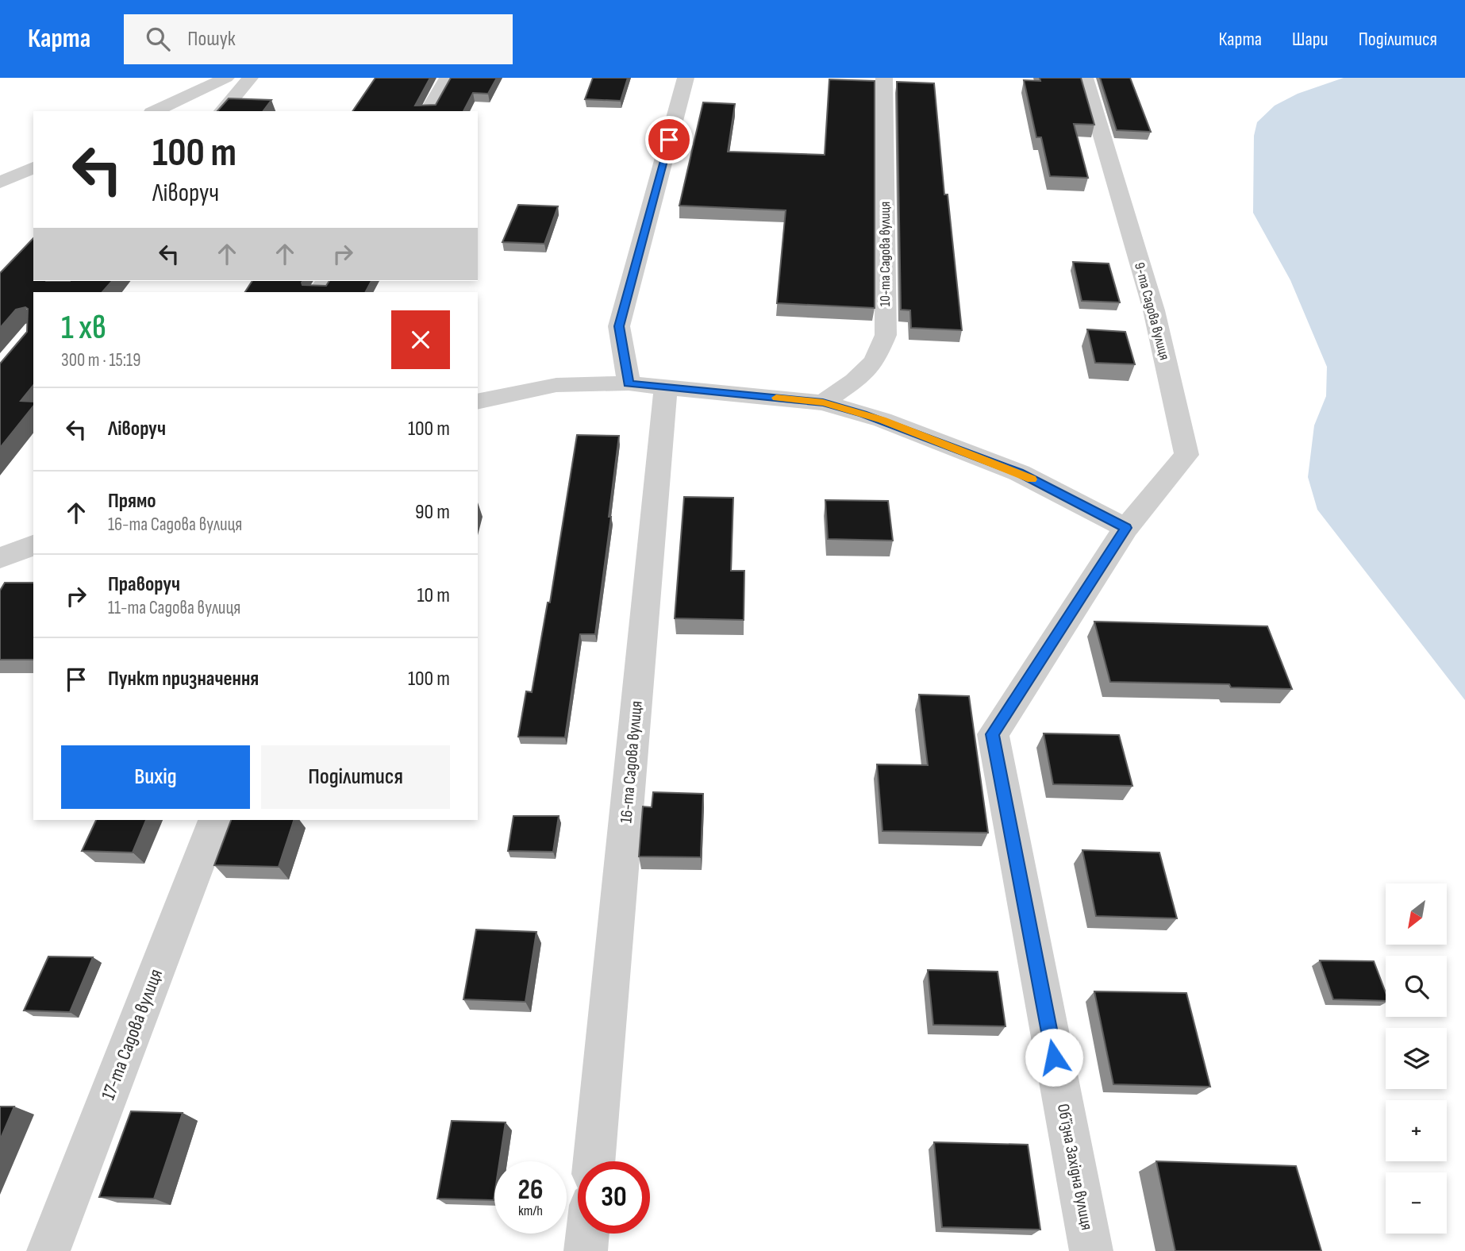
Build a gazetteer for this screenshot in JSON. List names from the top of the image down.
{
  "streets": {
    "street": [
      "10-та Садова вулиця",
      "9-та Садова вулиця",
      "16-та Садова вулиця",
      "17-та Садова вулиця",
      "Обʼїзна Західна вулиця"
    ]
  },
  "crossings": [
    ["9-та Садова вулиця", "Обʼїзна Західна вулиця"]
  ],
  "north": "bottom left",
  "page": {
    "header": "Карта",
    "search": "Пошук",
    "nav": ["Карта", "Шари", "Поділитися"],
    "turn": ["100 m", "Ліворуч"],
    "heading": ["1 хв", "300 m · 15:19"],
    "list": [
      {
        "name": "Ліворуч",
        "value": "100 m"
      },
      {
        "name": "Прямо",
        "note": "16-та Садова вулиця",
        "value": "90 m"
      },
      {
        "name": "Праворуч",
        "note": "11-та Садова вулиця",
        "value": "10 m"
      },
      {
        "name": "Пункт призначення",
        "value": "100 m"
      }
    ],
    "buttons": ["Вихід", "Поділитися"],
    "map_buttons": ["+", "−"],
    "speed": "26 km/h",
    "limit": "30"
  }
}
